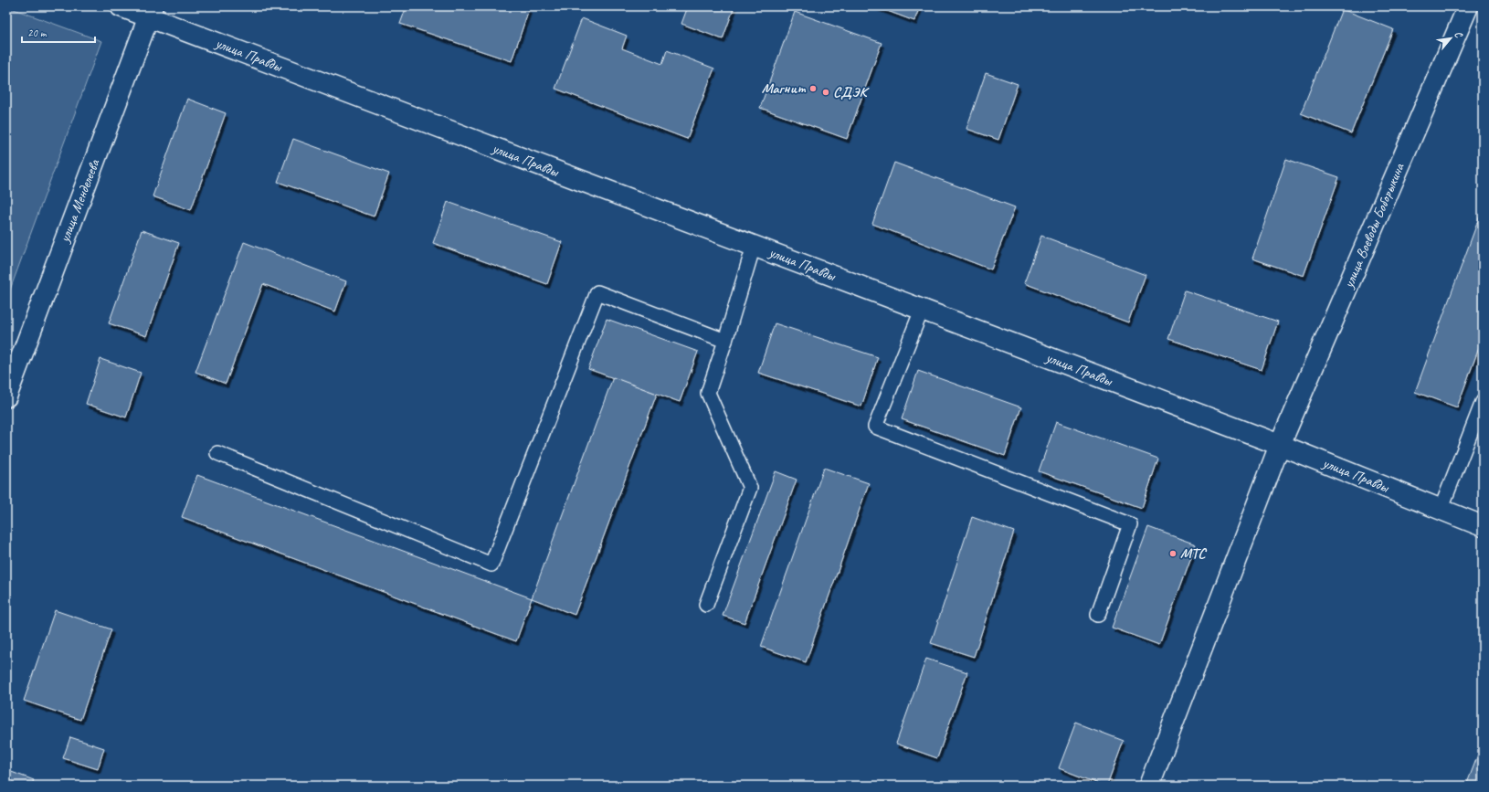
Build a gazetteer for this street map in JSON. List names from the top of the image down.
{
  "streets": {
    "street": ["улица Правды", "улица Менделеева", "улица Воеводы Боборыкина"]
  },
  "crossings": [
    ["улица Правды", "улица Менделеева"],
    ["улица Правды", "улица Воеводы Боборыкина"]
  ],
  "places": ["Магнит", "СДЭК", "МТС"],
  "scale_bar": "20 m",
  "north": "top right"
}
